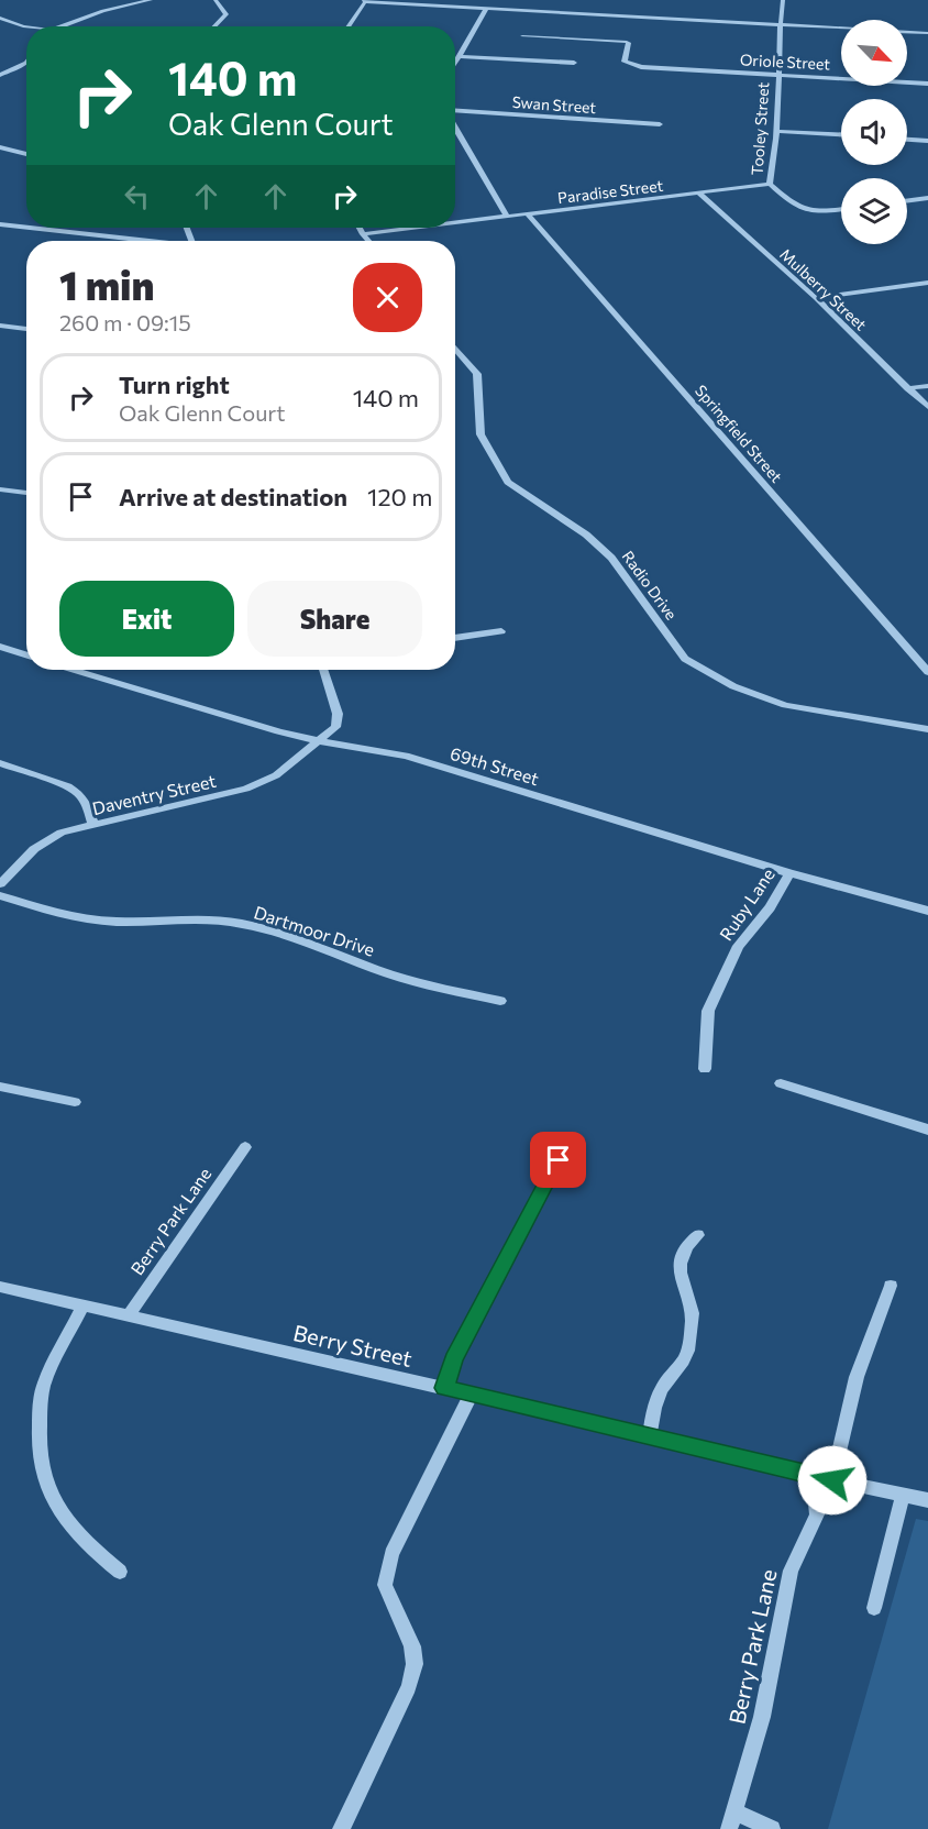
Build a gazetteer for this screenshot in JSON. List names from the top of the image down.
{
  "streets": {
    "street": [
      "Oriole Street",
      "Swan Street",
      "Tooley Street",
      "Paradise Street",
      "Mulberry Street",
      "Springfield Street",
      "Radio Drive",
      "69th Street",
      "Daventry Street",
      "Ruby Lane",
      "Dartmoor Drive",
      "Berry Park Lane",
      "Berry Street"
    ]
  },
  "crossings": [
    ["Oriole Street", "Tooley Street"],
    ["Tooley Street", "Paradise Street"],
    ["Paradise Street", "Mulberry Street"],
    ["Paradise Street", "Springfield Street"],
    ["69th Street", "Daventry Street"],
    ["69th Street", "Ruby Lane"],
    ["Berry Park Lane", "Berry Street"]
  ],
  "north": "bottom right",
  "page": {
    "turn": ["140 m", "Oak Glenn Court"],
    "heading": ["1 min", "260 m · 09:15"],
    "list": [
      {
        "name": "Turn right",
        "note": "Oak Glenn Court",
        "value": "140 m"
      },
      {
        "name": "Arrive at destination",
        "value": "120 m"
      }
    ],
    "buttons": ["Exit", "Share"]
  }
}
